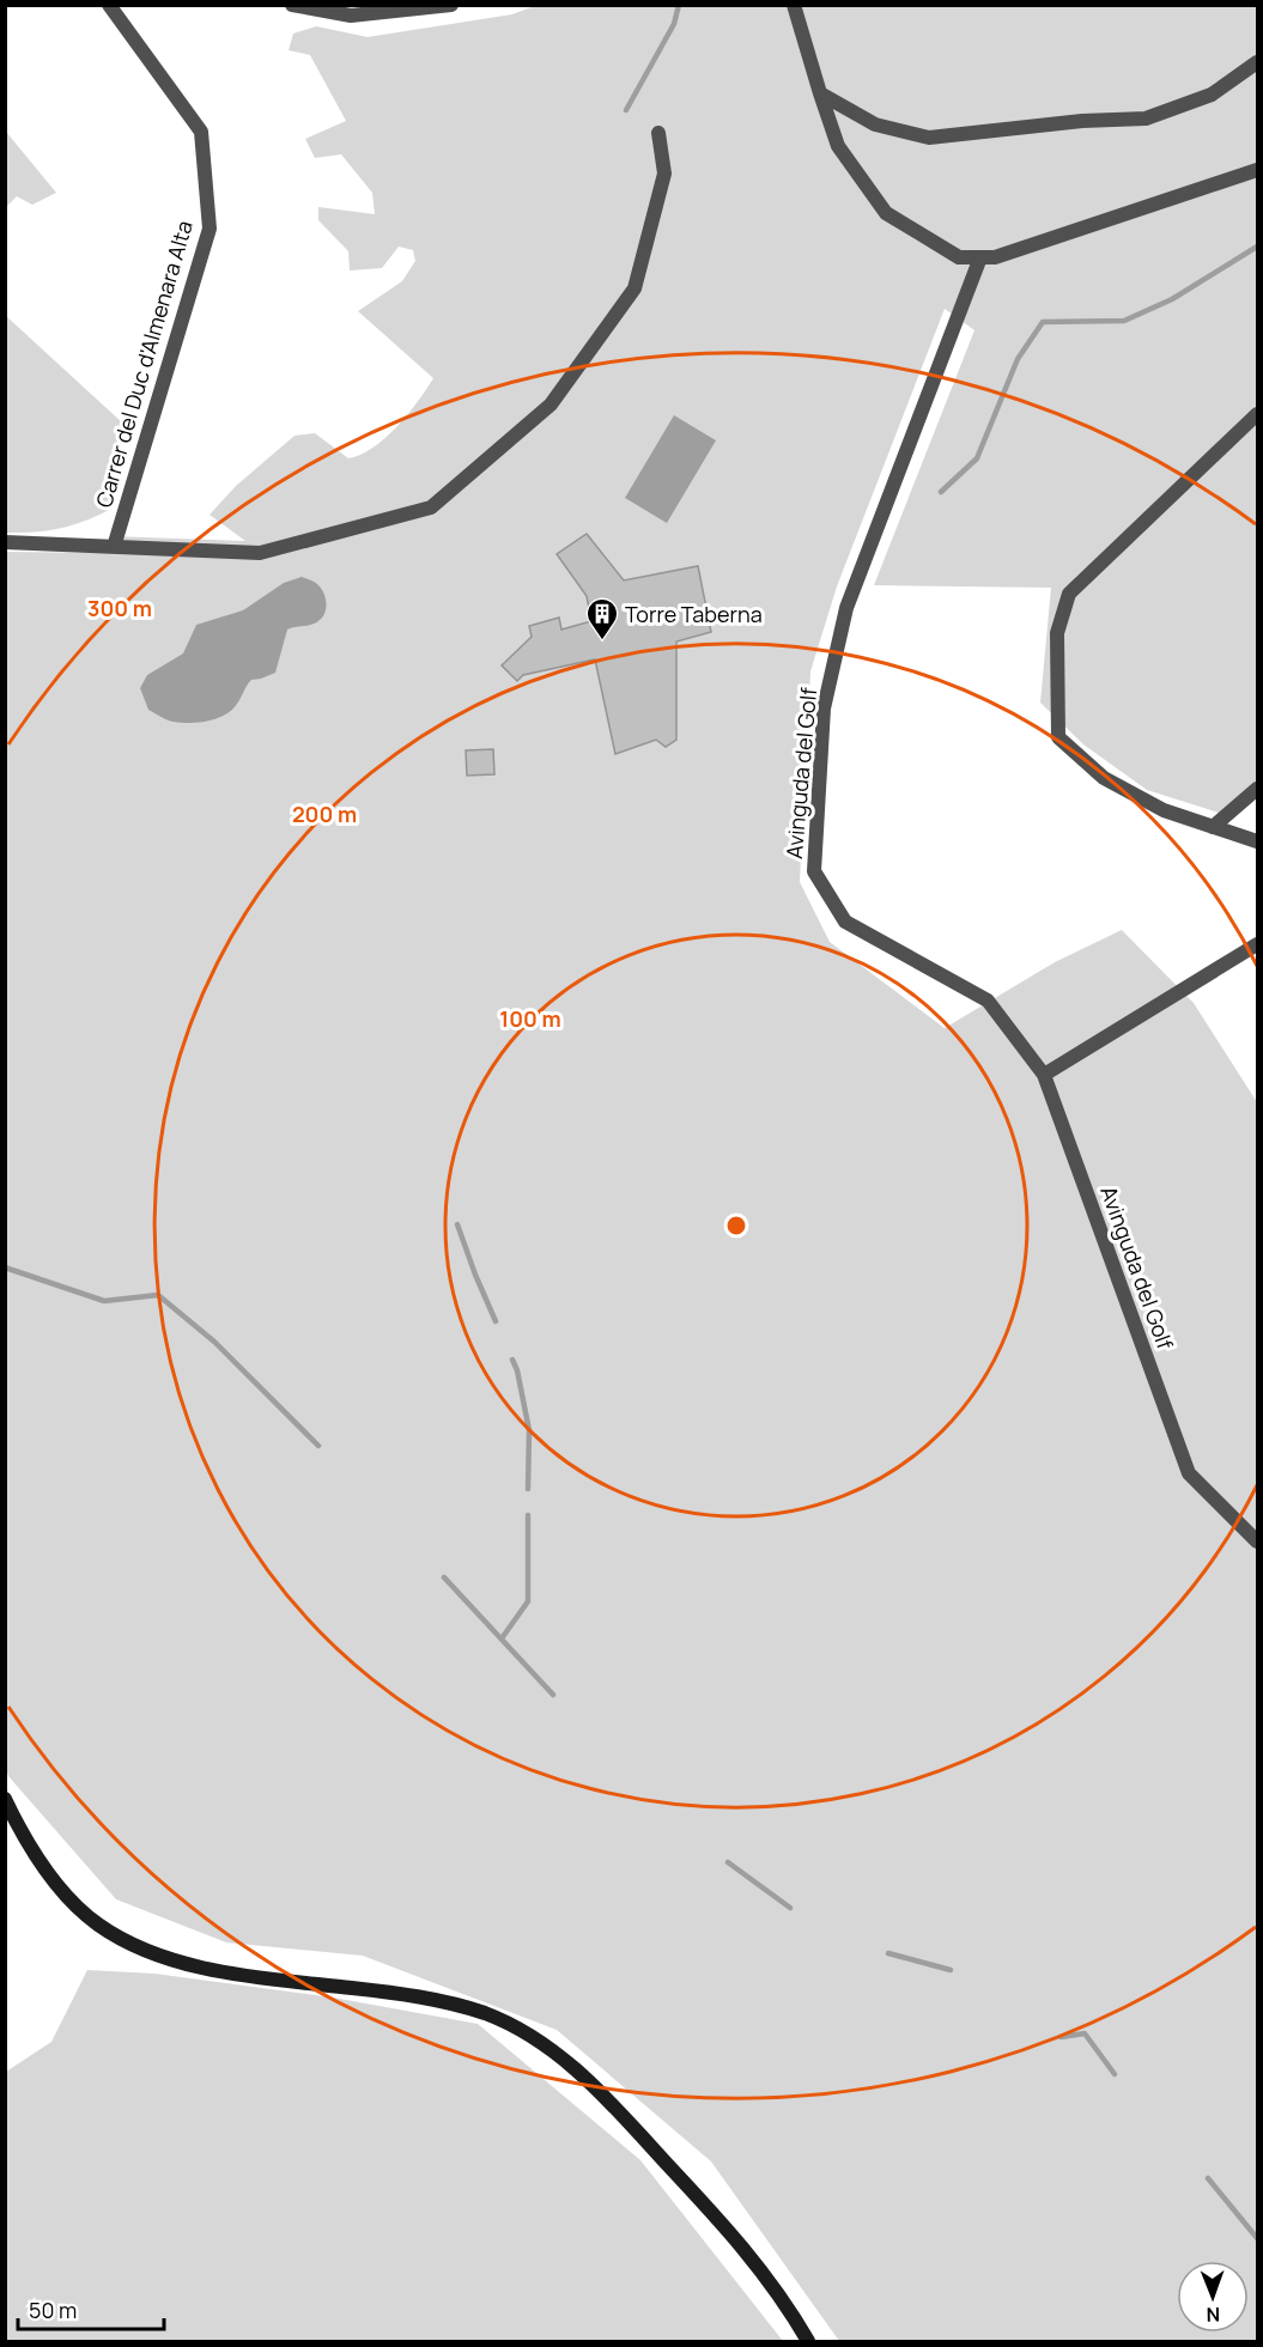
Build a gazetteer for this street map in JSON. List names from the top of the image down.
{
  "streets": {
    "street": ["Carrer del Duc d'Almenara Alta", "Avinguda del Golf"]
  },
  "places": {
    "building": ["Torre Taberna"]
  },
  "scale_bar": "50 m",
  "north": "bottom",
  "rings": ["300 m", "200 m", "100 m"]
}
